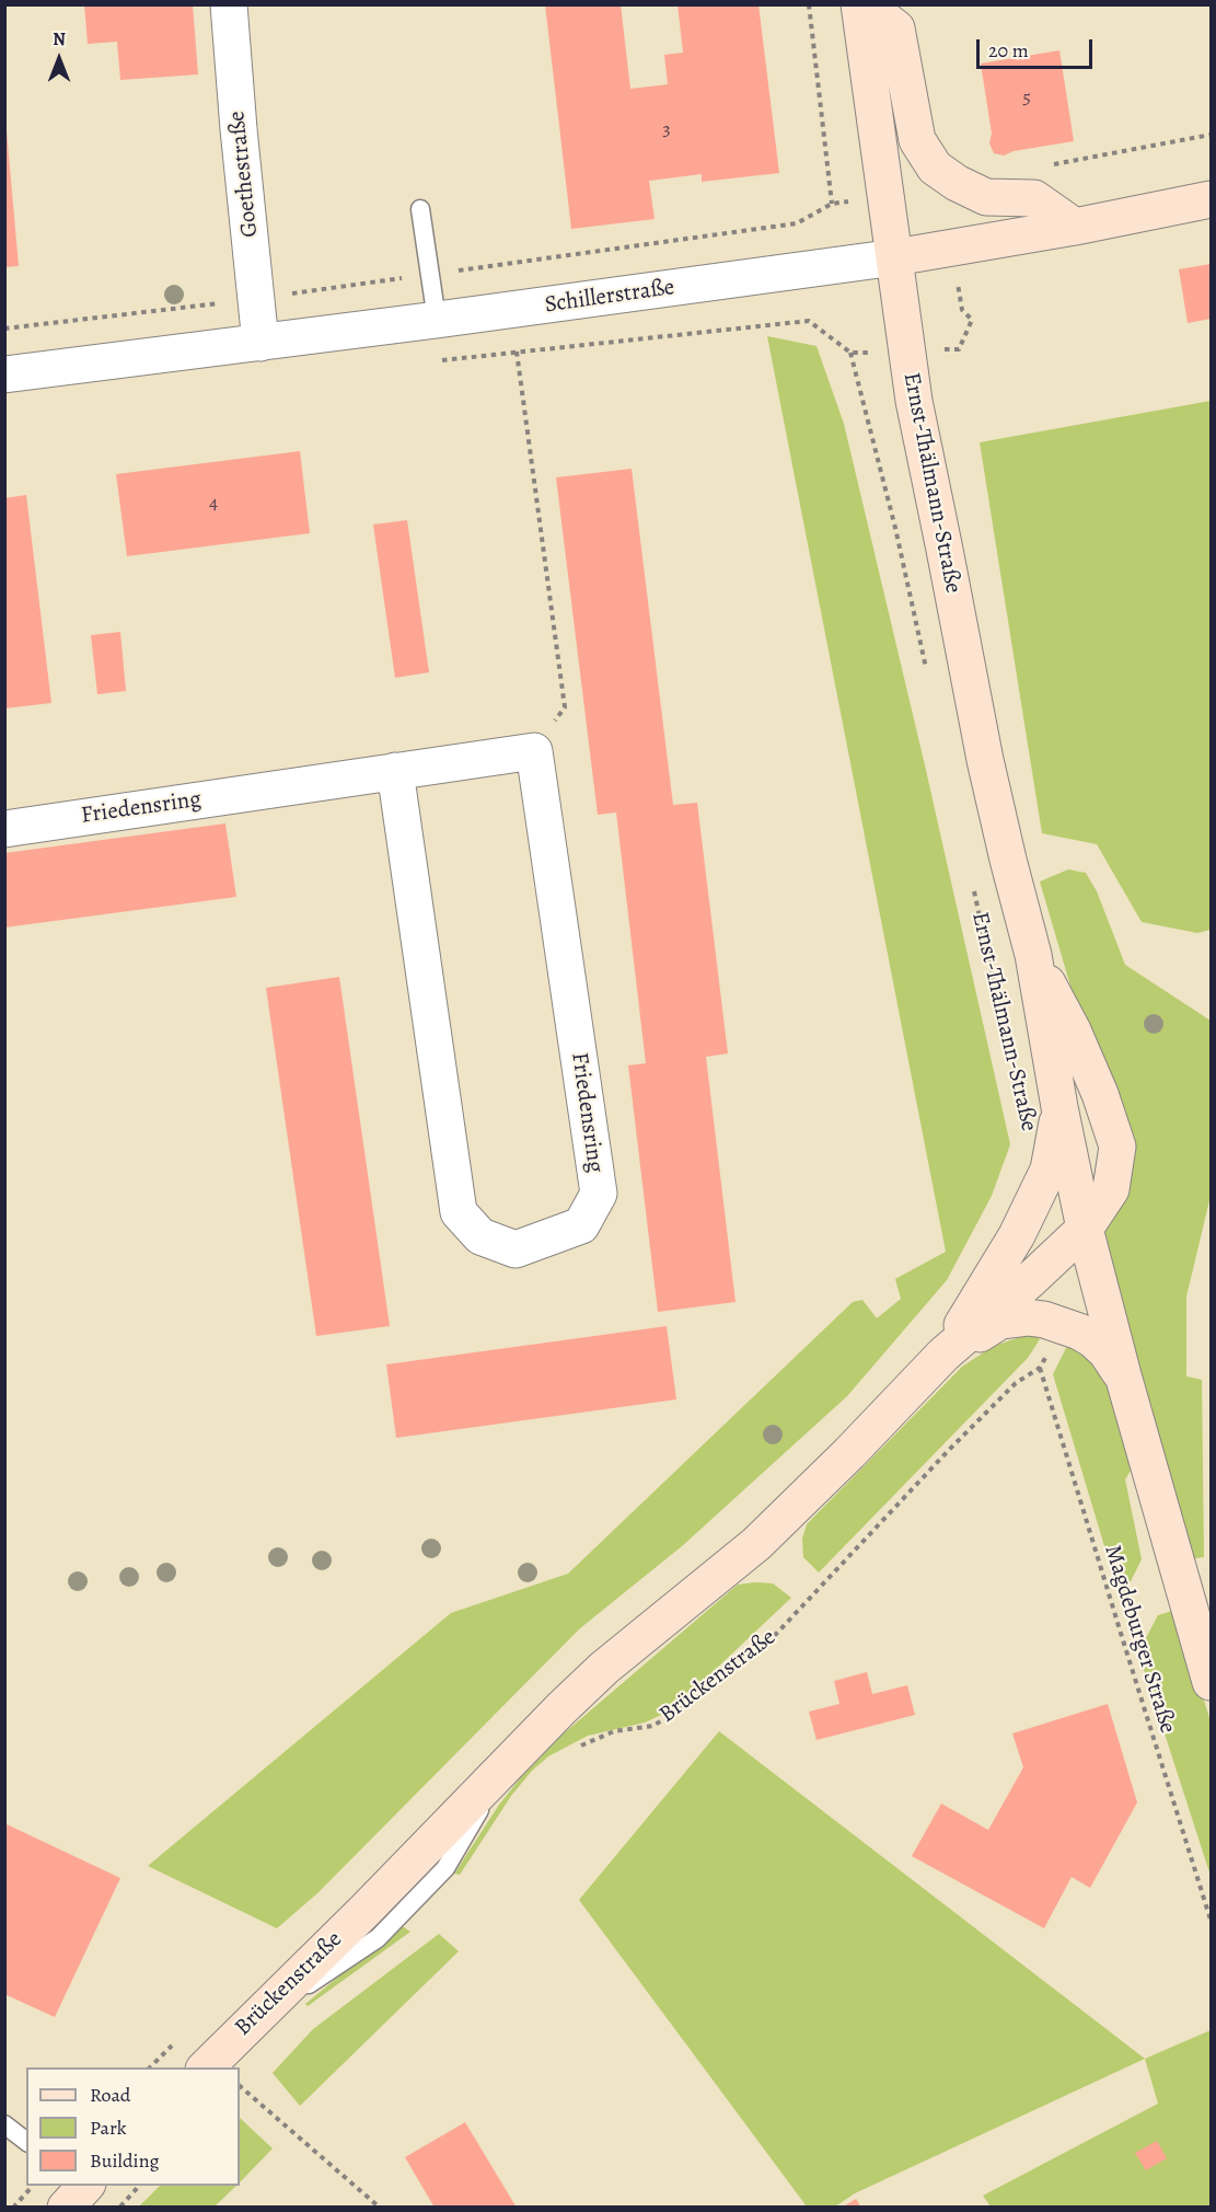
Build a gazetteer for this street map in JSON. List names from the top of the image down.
{
  "streets": {
    "main road": ["Schillerstraße", "Ernst-Thälmann-Straße", "Brückenstraße"],
    "street": ["Goethestraße", "Friedensring"],
    "path": ["Magdeburger Straße"]
  },
  "crossings": [
    ["Goethestraße", "Schillerstraße"],
    ["Schillerstraße", "Ernst-Thälmann-Straße"],
    ["Ernst-Thälmann-Straße", "Brückenstraße"],
    ["Magdeburger Straße", "Brückenstraße"]
  ],
  "house_numbers": ["5", "3", "4"],
  "legend": ["Road", "Park", "Building"],
  "scale_bar": "20 m",
  "north": "top"
}
